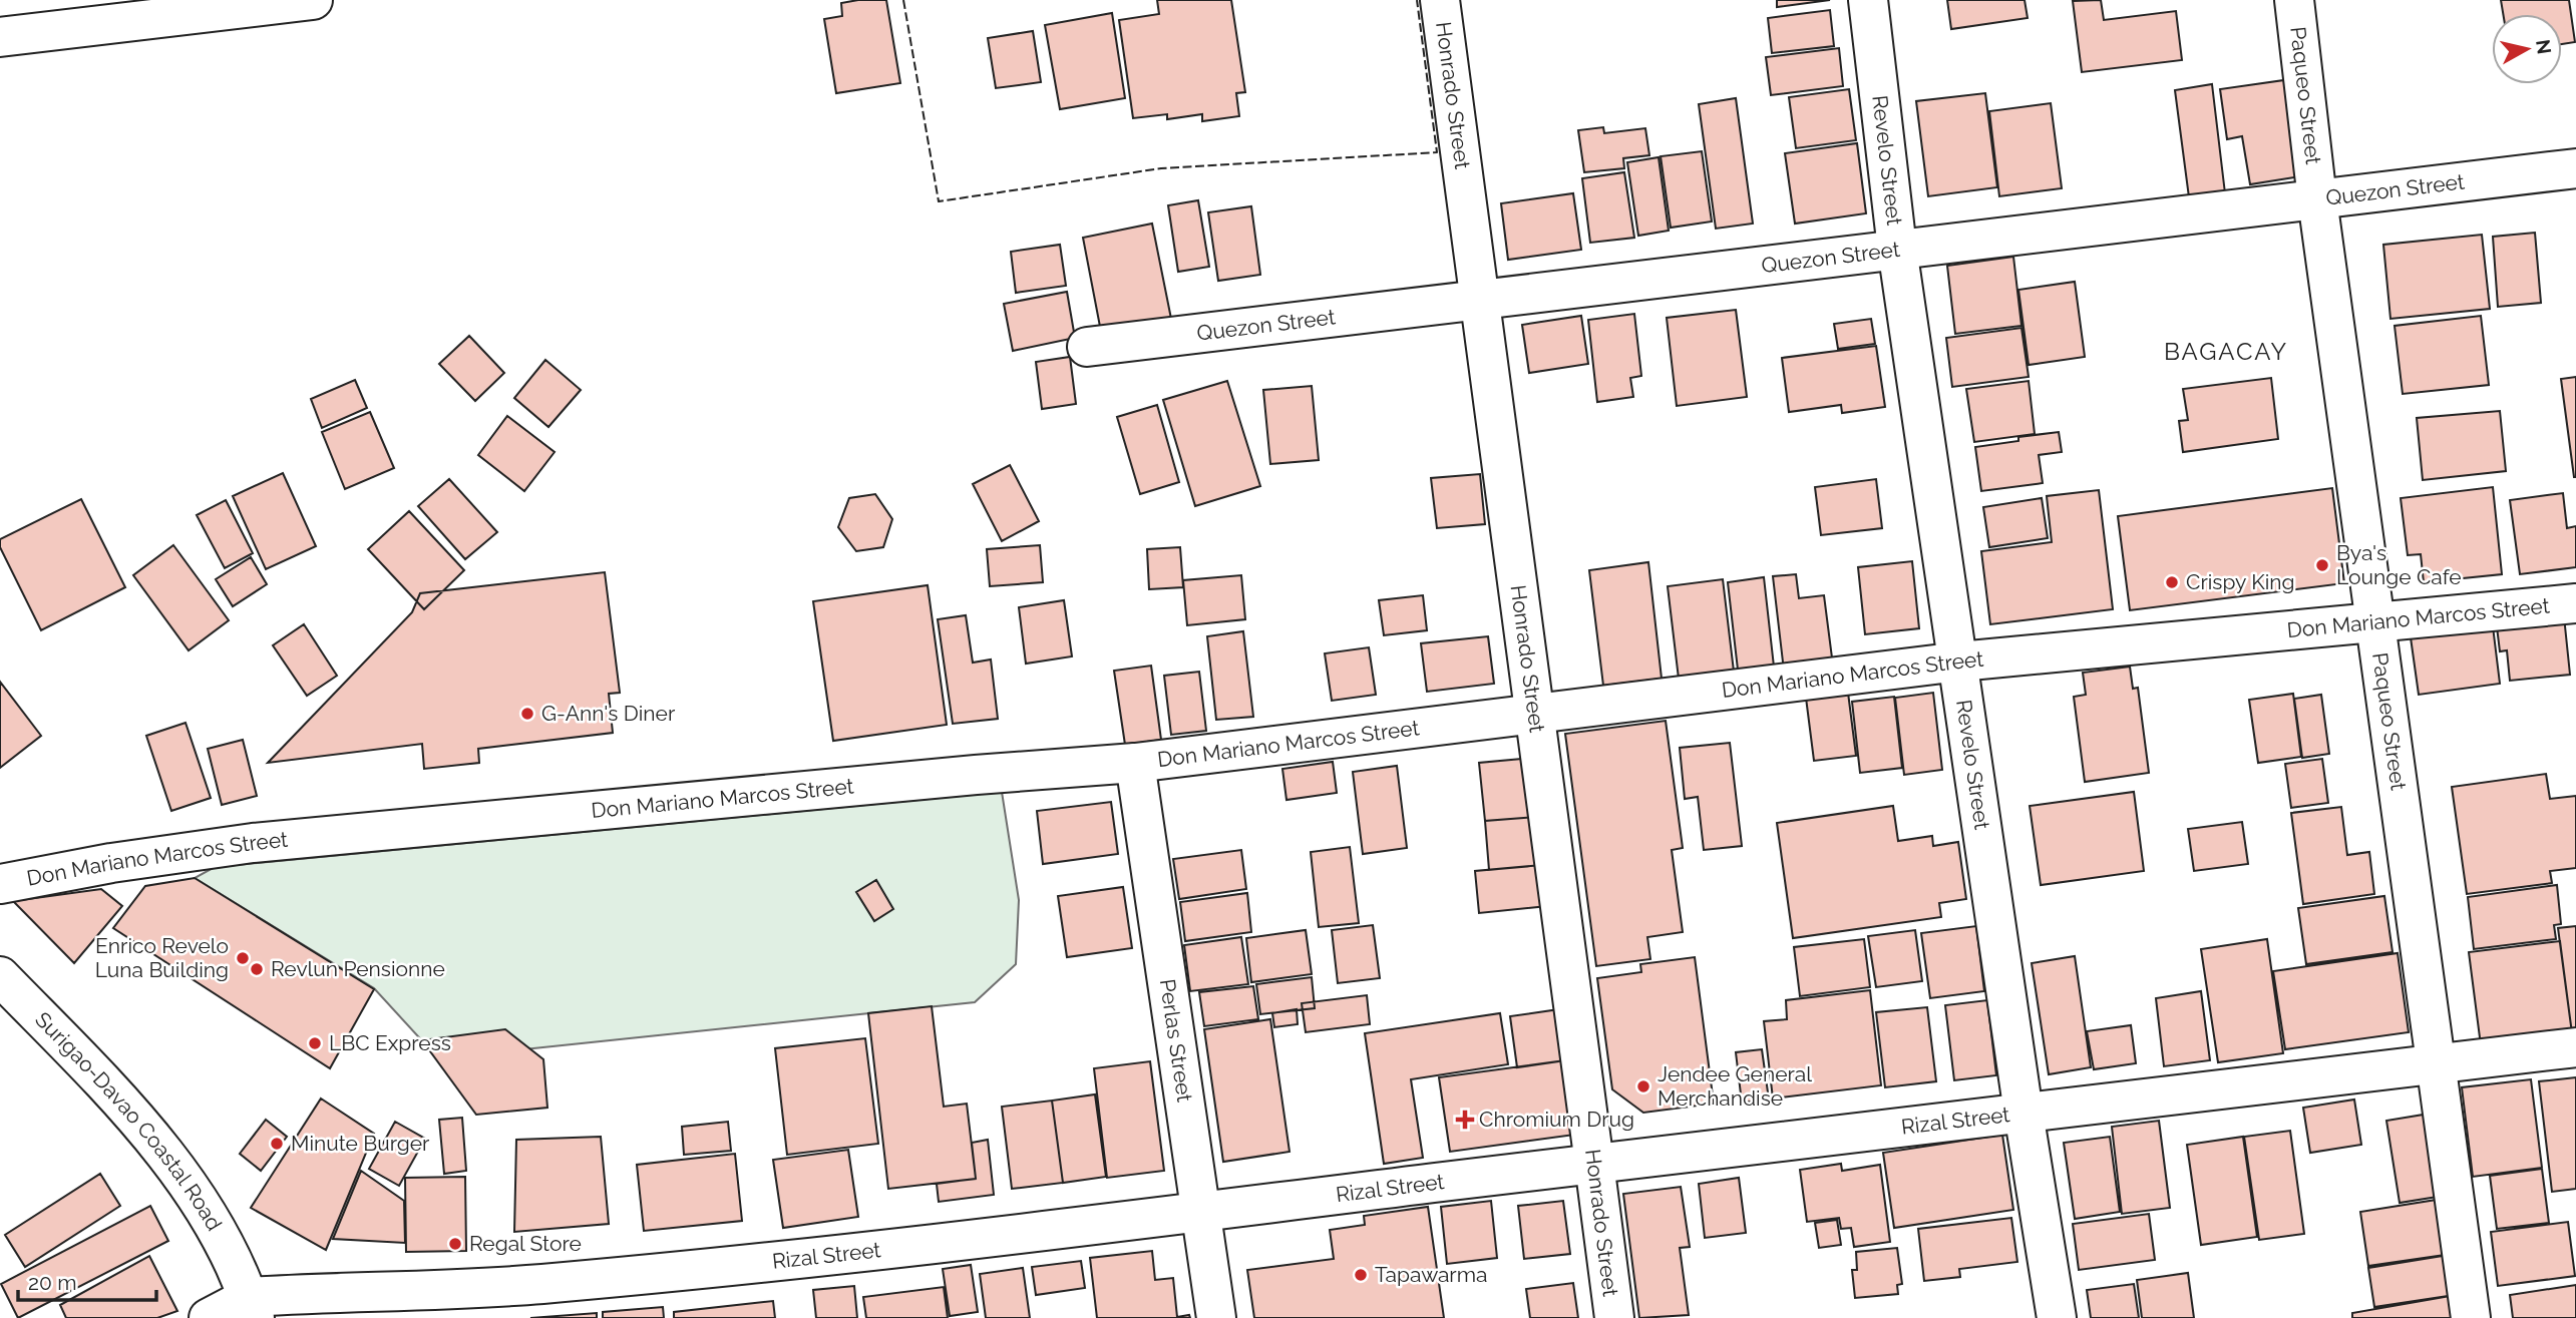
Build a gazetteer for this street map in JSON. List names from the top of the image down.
{
  "streets": {
    "main road": [
      "Honrado Street",
      "Paqueo Street",
      "Revelo Street",
      "Quezon Street",
      "Don Mariano Marcos Street",
      "Perlas Street",
      "Rizal Street",
      "Surigao-Davao Coastal Road"
    ]
  },
  "crossings": [
    ["Honrado Street", "Quezon Street"],
    ["Honrado Street", "Don Mariano Marcos Street"],
    ["Honrado Street", "Rizal Street"],
    ["Paqueo Street", "Quezon Street"],
    ["Paqueo Street", "Don Mariano Marcos Street"],
    ["Paqueo Street", "Rizal Street"],
    ["Revelo Street", "Quezon Street"],
    ["Revelo Street", "Don Mariano Marcos Street"],
    ["Revelo Street", "Rizal Street"],
    ["Don Mariano Marcos Street", "Perlas Street"],
    ["Perlas Street", "Rizal Street"],
    ["Rizal Street", "Surigao-Davao Coastal Road"]
  ],
  "districts": ["BAGACAY"],
  "places": {
    "other": [
      "Bya's Lounge Cafe",
      "Crispy King",
      "G-Ann's Diner",
      "Enrico Revelo Luna Building",
      "Revlun Pensionne",
      "LBC Express",
      "Jendee General Merchandise",
      "Minute Burger",
      "Regal Store",
      "Tapawarma"
    ],
    "health": ["Chromium Drug"]
  },
  "scale_bar": "20 m",
  "north": "right"
}
